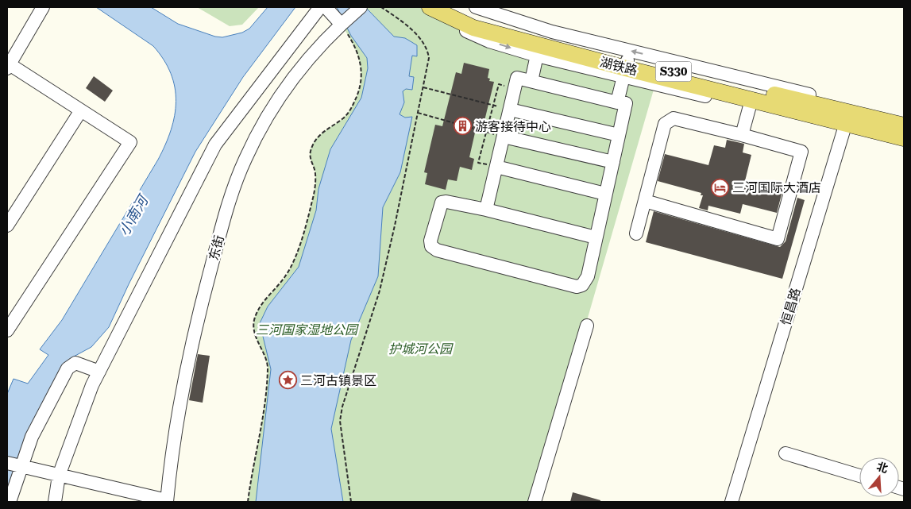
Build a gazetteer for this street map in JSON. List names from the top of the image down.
{
  "streets": {
    "main road": ["湖铁路", "S330"],
    "street": ["东街", "恒昌路"]
  },
  "crossings": [
    ["湖铁路", "恒昌路"]
  ],
  "water": ["小南河"],
  "parks": ["三河国家湿地公园", "护城河公园"],
  "places": {
    "building": ["游客接待中心"],
    "hotel": ["三河国际大酒店"],
    "place": ["三河古镇景区"]
  },
  "north": "top"
}
